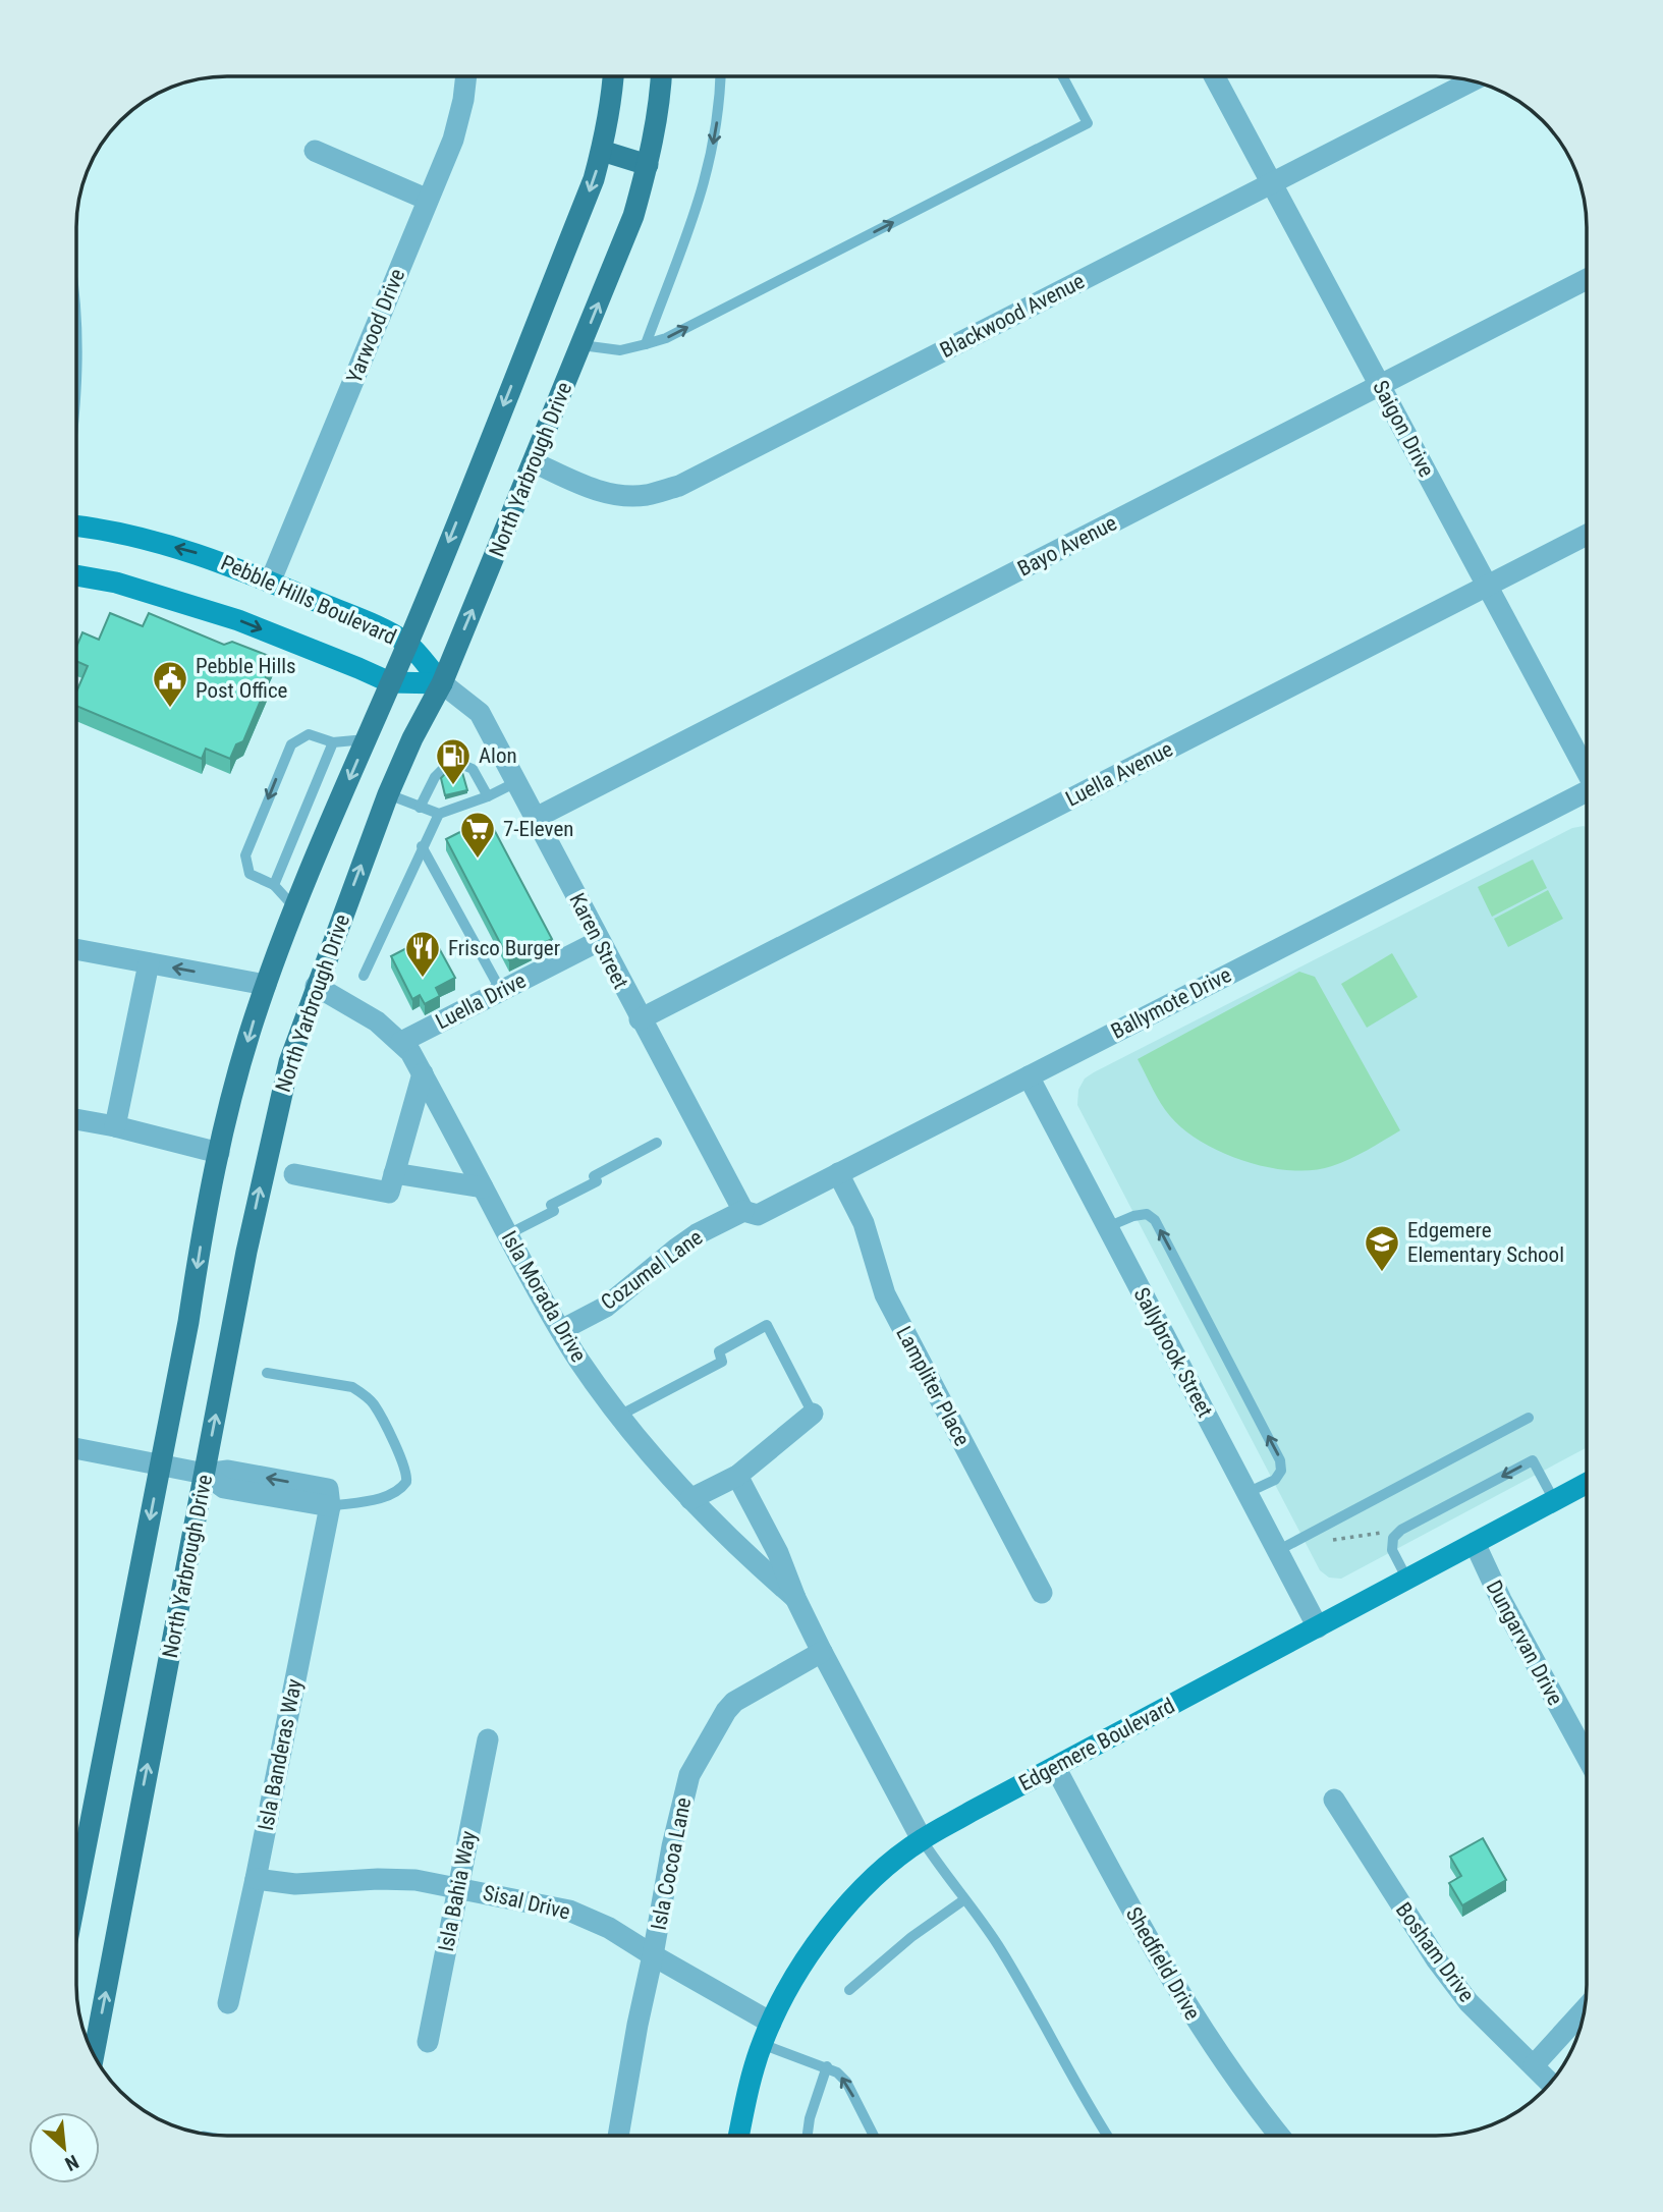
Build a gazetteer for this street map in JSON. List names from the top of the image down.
{
  "streets": {
    "main road": ["North Yarbrough Drive", "Pebble Hills Boulevard", "Edgemere Boulevard"],
    "street": [
      "Blackwood Avenue",
      "Yarwood Drive",
      "Saigon Drive",
      "Bayo Avenue",
      "Luella Avenue",
      "Karen Street",
      "Luella Drive",
      "Ballymote Drive",
      "Cozumel Lane",
      "Isla Morada Drive",
      "Sallybrook Street",
      "Lampliter Place",
      "Dungarvan Drive",
      "Isla Banderas Way",
      "Isla Cocoa Lane",
      "Isla Bahia Way",
      "Sisal Drive",
      "Bosham Drive",
      "Shedfield Drive"
    ]
  },
  "crossings": [
    ["Blackwood Avenue", "Saigon Drive"],
    ["Blackwood Avenue", "North Yarbrough Drive"],
    ["Yarwood Drive", "Pebble Hills Boulevard"],
    ["Saigon Drive", "Bayo Avenue"],
    ["Saigon Drive", "Luella Avenue"],
    ["North Yarbrough Drive", "Pebble Hills Boulevard"],
    ["North Yarbrough Drive", "Karen Street"],
    ["North Yarbrough Drive", "Isla Morada Drive"],
    ["Bayo Avenue", "Karen Street"],
    ["Pebble Hills Boulevard", "Karen Street"],
    ["Luella Avenue", "Karen Street"],
    ["Karen Street", "Luella Drive"],
    ["Karen Street", "Ballymote Drive"],
    ["Karen Street", "Cozumel Lane"],
    ["Luella Drive", "Isla Morada Drive"],
    ["Ballymote Drive", "Cozumel Lane"],
    ["Ballymote Drive", "Sallybrook Street"],
    ["Ballymote Drive", "Lampliter Place"],
    ["Cozumel Lane", "Isla Morada Drive"],
    ["Isla Morada Drive", "Edgemere Boulevard"],
    ["Isla Morada Drive", "Isla Cocoa Lane"],
    ["Sallybrook Street", "Edgemere Boulevard"],
    ["Dungarvan Drive", "Edgemere Boulevard"],
    ["Edgemere Boulevard", "Sisal Drive"],
    ["Edgemere Boulevard", "Shedfield Drive"],
    ["Isla Banderas Way", "Sisal Drive"],
    ["Isla Cocoa Lane", "Sisal Drive"],
    ["Isla Bahia Way", "Sisal Drive"]
  ],
  "places": {
    "public building": ["Pebble Hills Post Office"],
    "fuel station": ["Alon"],
    "supermarket": ["7-Eleven"],
    "restaurant": ["Frisco Burger"],
    "school or university": ["Edgemere Elementary School"]
  },
  "north": "bottom right"
}
